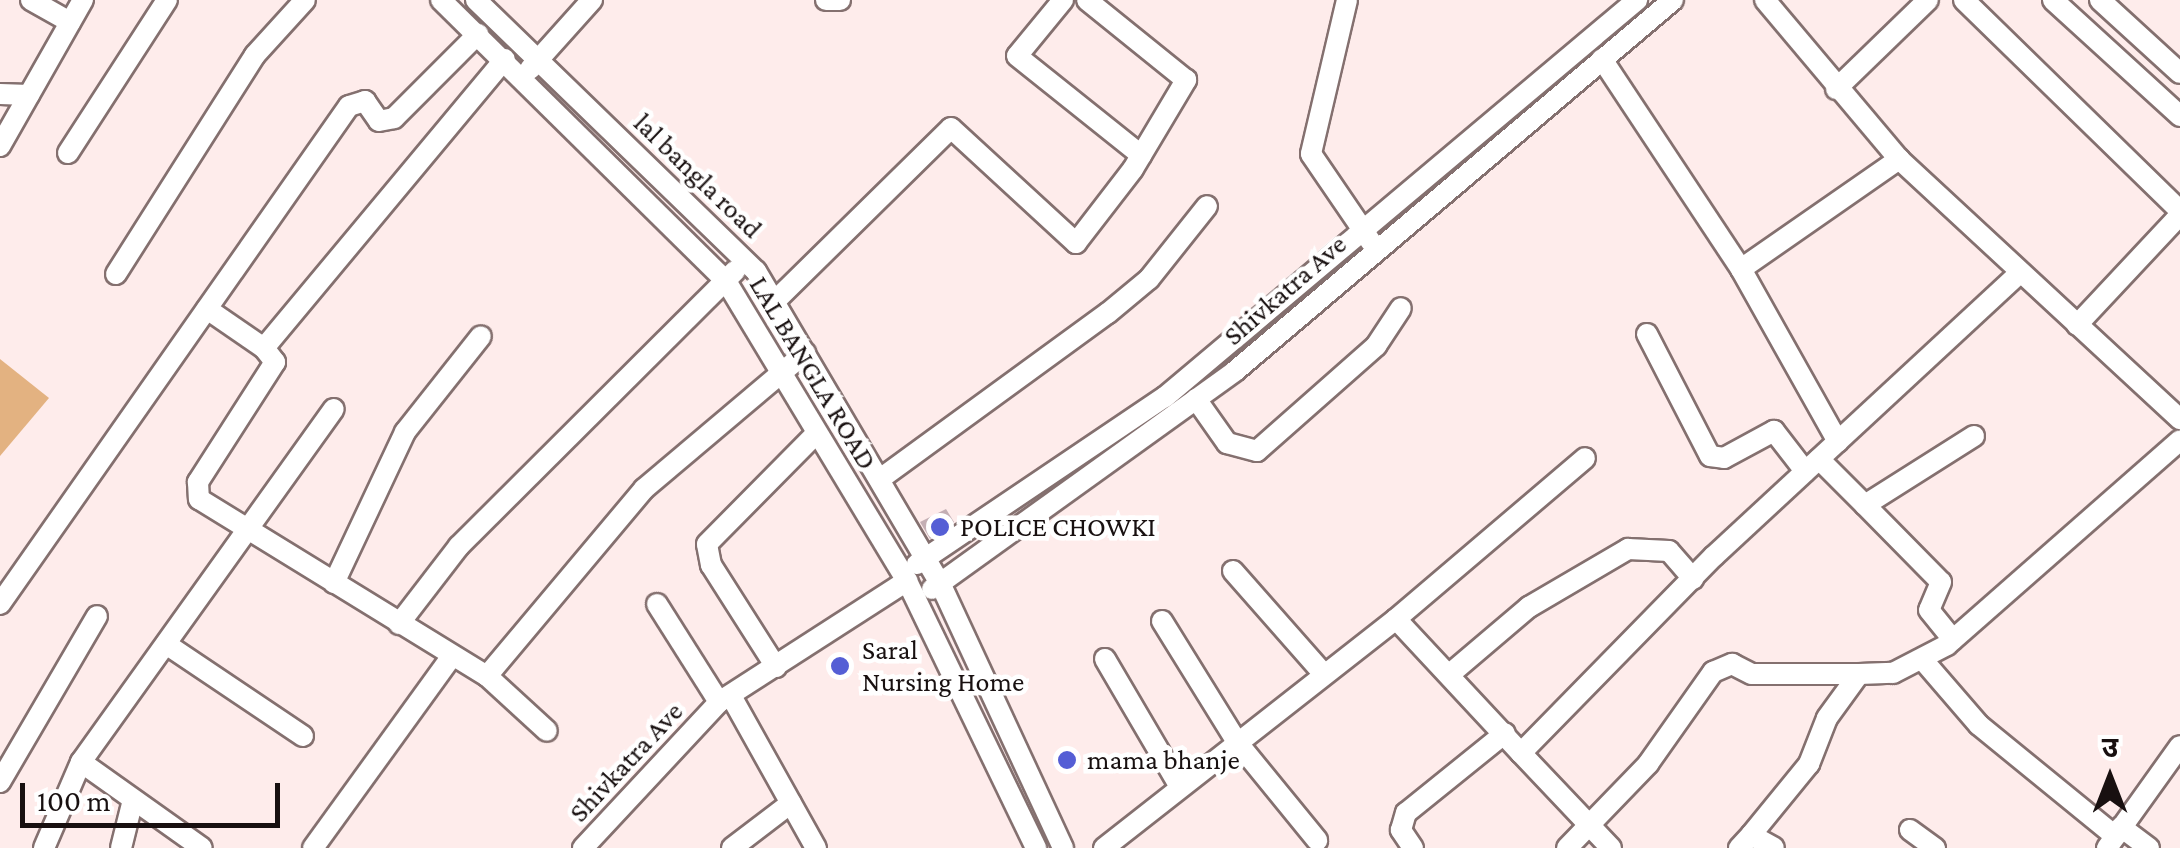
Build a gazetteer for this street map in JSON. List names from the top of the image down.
{
  "streets": {
    "street": ["lal bangla road", "Shivkatra Ave", "LAL BANGLA ROAD"]
  },
  "crossings": [
    ["lal bangla road", "Shivkatra Ave"],
    ["Shivkatra Ave", "LAL BANGLA ROAD"]
  ],
  "places": ["POLICE CHOWKI", "Saral Nursing Home", "mama bhanje"],
  "scale_bar": "100 m",
  "north": "top"
}
